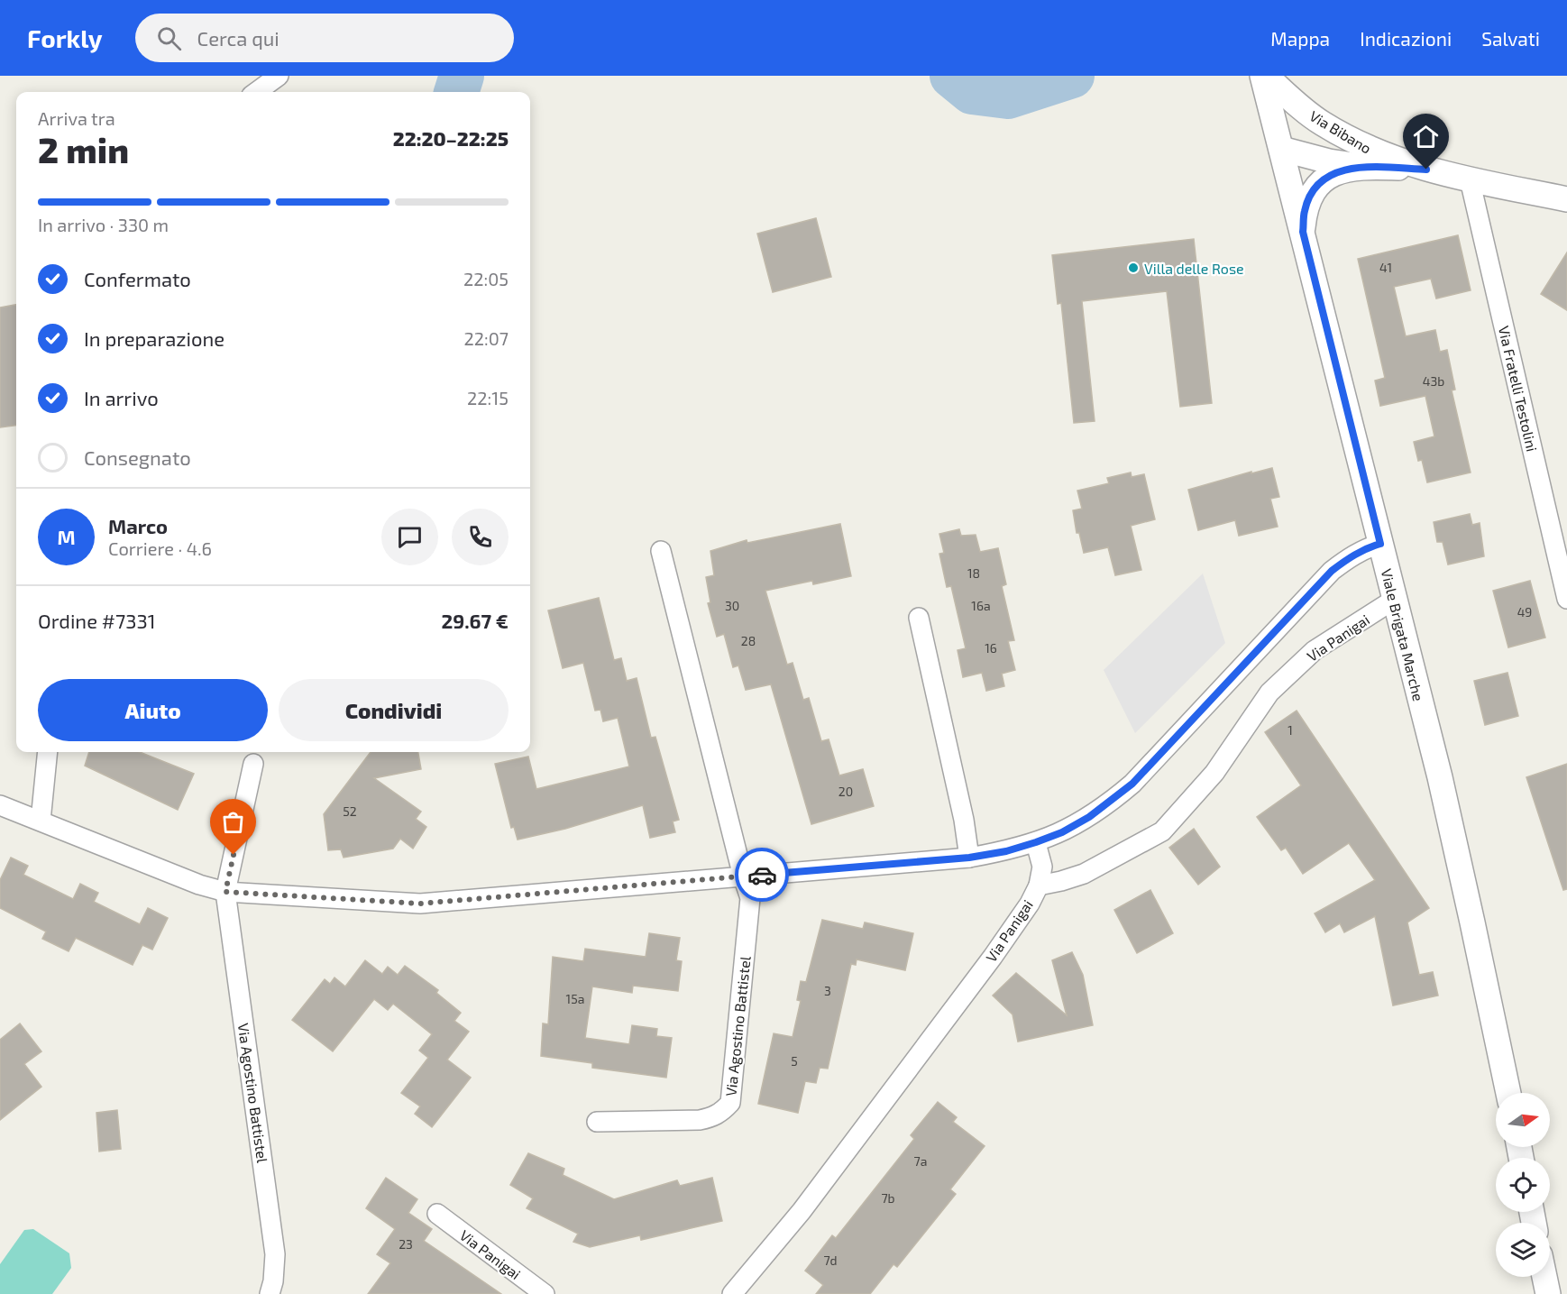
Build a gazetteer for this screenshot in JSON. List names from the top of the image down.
{
  "streets": {
    "street": [
      "Via Bibano",
      "Via Fratelli Testolini",
      "Viale Brigata Marche",
      "Via Panigai",
      "Via Agostino Battistel"
    ]
  },
  "crossings": [
    ["Via Bibano", "Via Fratelli Testolini"],
    ["Via Bibano", "Viale Brigata Marche"],
    ["Viale Brigata Marche", "Via Panigai"]
  ],
  "places": ["Villa delle Rose"],
  "house_numbers": [
    "41",
    "43b",
    "18",
    "30",
    "16a",
    "49",
    "28",
    "16",
    "1",
    "20",
    "52",
    "3",
    "15a",
    "5",
    "7a",
    "7b",
    "23",
    "7d"
  ],
  "north": "right",
  "page": {
    "header": "Forkly",
    "search": "Cerca qui",
    "nav": ["Mappa", "Indicazioni", "Salvati"],
    "heading": ["2 min", "Arriva tra", "22:20–22:25"],
    "panel": [
      "Marco",
      "Corriere · 4.6",
      "Ordine #7331",
      "29.67 €"
    ],
    "bar": "In arrivo · 330 m",
    "list": [
      ["Confermato", "22:05"],
      ["In preparazione", "22:07"],
      ["In arrivo", "22:15"],
      "Consegnato"
    ],
    "round": "M",
    "buttons": ["Aiuto", "Condividi"]
  }
}
